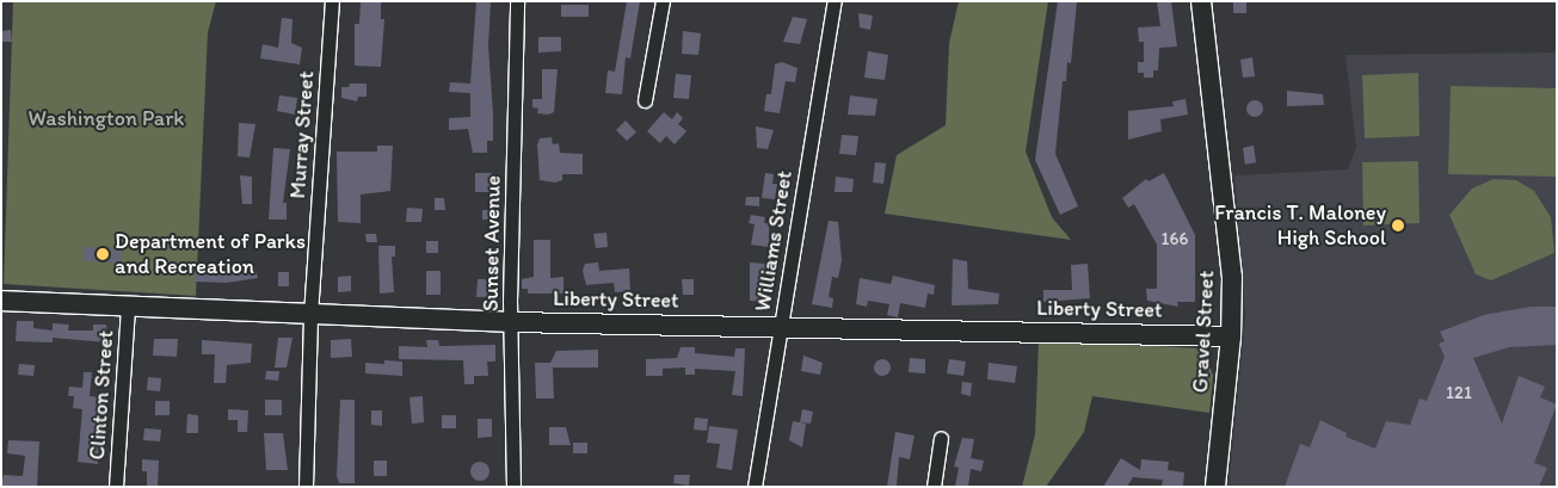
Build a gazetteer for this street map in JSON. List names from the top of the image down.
{
  "streets": {
    "main road": ["Liberty Street", "Gravel Street"],
    "street": [
      "Murray Street",
      "Williams Street",
      "Sunset Avenue",
      "Clinton Street"
    ]
  },
  "crossings": [
    ["Murray Street", "Liberty Street"],
    ["Williams Street", "Liberty Street"],
    ["Sunset Avenue", "Liberty Street"],
    ["Liberty Street", "Gravel Street"],
    ["Liberty Street", "Clinton Street"]
  ],
  "parks": ["Washington Park"],
  "places": ["Francis T. Maloney High School", "Department of Parks and Recreation"],
  "house_numbers": ["166", "121"]
}
